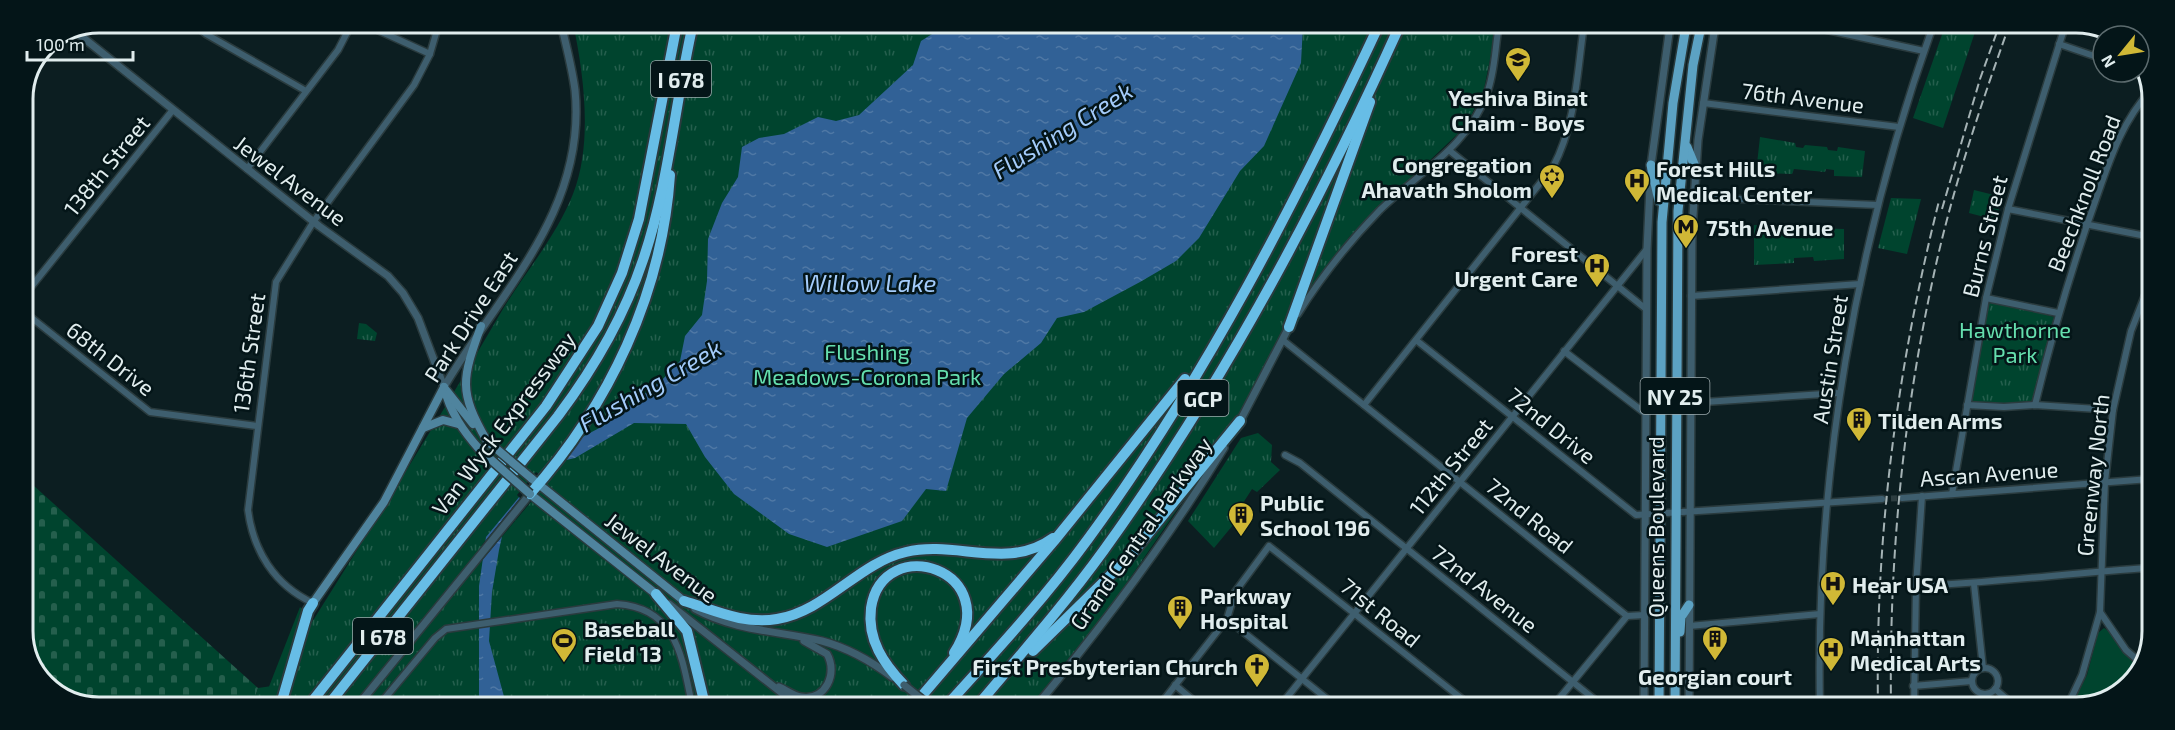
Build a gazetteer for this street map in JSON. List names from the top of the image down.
{
  "streets": {
    "highway": [
      "I 678",
      "GCP",
      "Van Wyck Expressway",
      "Grand Central Parkway"
    ],
    "main road": [
      "Jewel Avenue",
      "Park Drive East",
      "NY 25",
      "Queens Boulevard"
    ],
    "street": [
      "76th Avenue",
      "138th Street",
      "Beechknoll Road",
      "Burns Street",
      "136th Street",
      "68th Drive",
      "Austin Street",
      "72nd Drive",
      "112th Street",
      "Ascan Avenue",
      "Greenway North",
      "72nd Road",
      "72nd Avenue",
      "71st Road"
    ]
  },
  "crossings": [
    ["76th Avenue", "Austin Street"],
    ["76th Avenue", "Queens Boulevard"],
    ["138th Street", "Jewel Avenue"],
    ["Jewel Avenue", "Park Drive East"],
    ["Jewel Avenue", "136th Street"],
    ["Burns Street", "Ascan Avenue"],
    ["Park Drive East", "136th Street"],
    ["136th Street", "68th Drive"],
    ["72nd Drive", "112th Street"],
    ["72nd Drive", "Queens Boulevard"],
    ["112th Street", "72nd Road"],
    ["112th Street", "Queens Boulevard"],
    ["112th Street", "72nd Avenue"],
    ["112th Street", "71st Road"],
    ["Ascan Avenue", "Greenway North"],
    ["72nd Road", "Grand Central Parkway"]
  ],
  "water": ["Flushing Creek", "Willow Lake"],
  "parks": ["Hawthorne Park", "Flushing Meadows-Corona Park"],
  "places": {
    "school or university": ["Yeshiva Binat Chaim - Boys"],
    "synagogue": ["Congregation Ahavath Sholom"],
    "hospital": [
      "Forest Hills Medical Center",
      "Forest Urgent Care",
      "Hear USA",
      "Manhattan Medical Arts"
    ],
    "metro station": ["75th Avenue"],
    "building": [
      "Tilden Arms",
      "Public School 196",
      "Parkway Hospital",
      "Georgian court"
    ],
    "sports": ["Baseball Field 13"],
    "church": ["First Presbyterian Church"]
  },
  "scale_bar": "100 m",
  "north": "bottom left"
}
